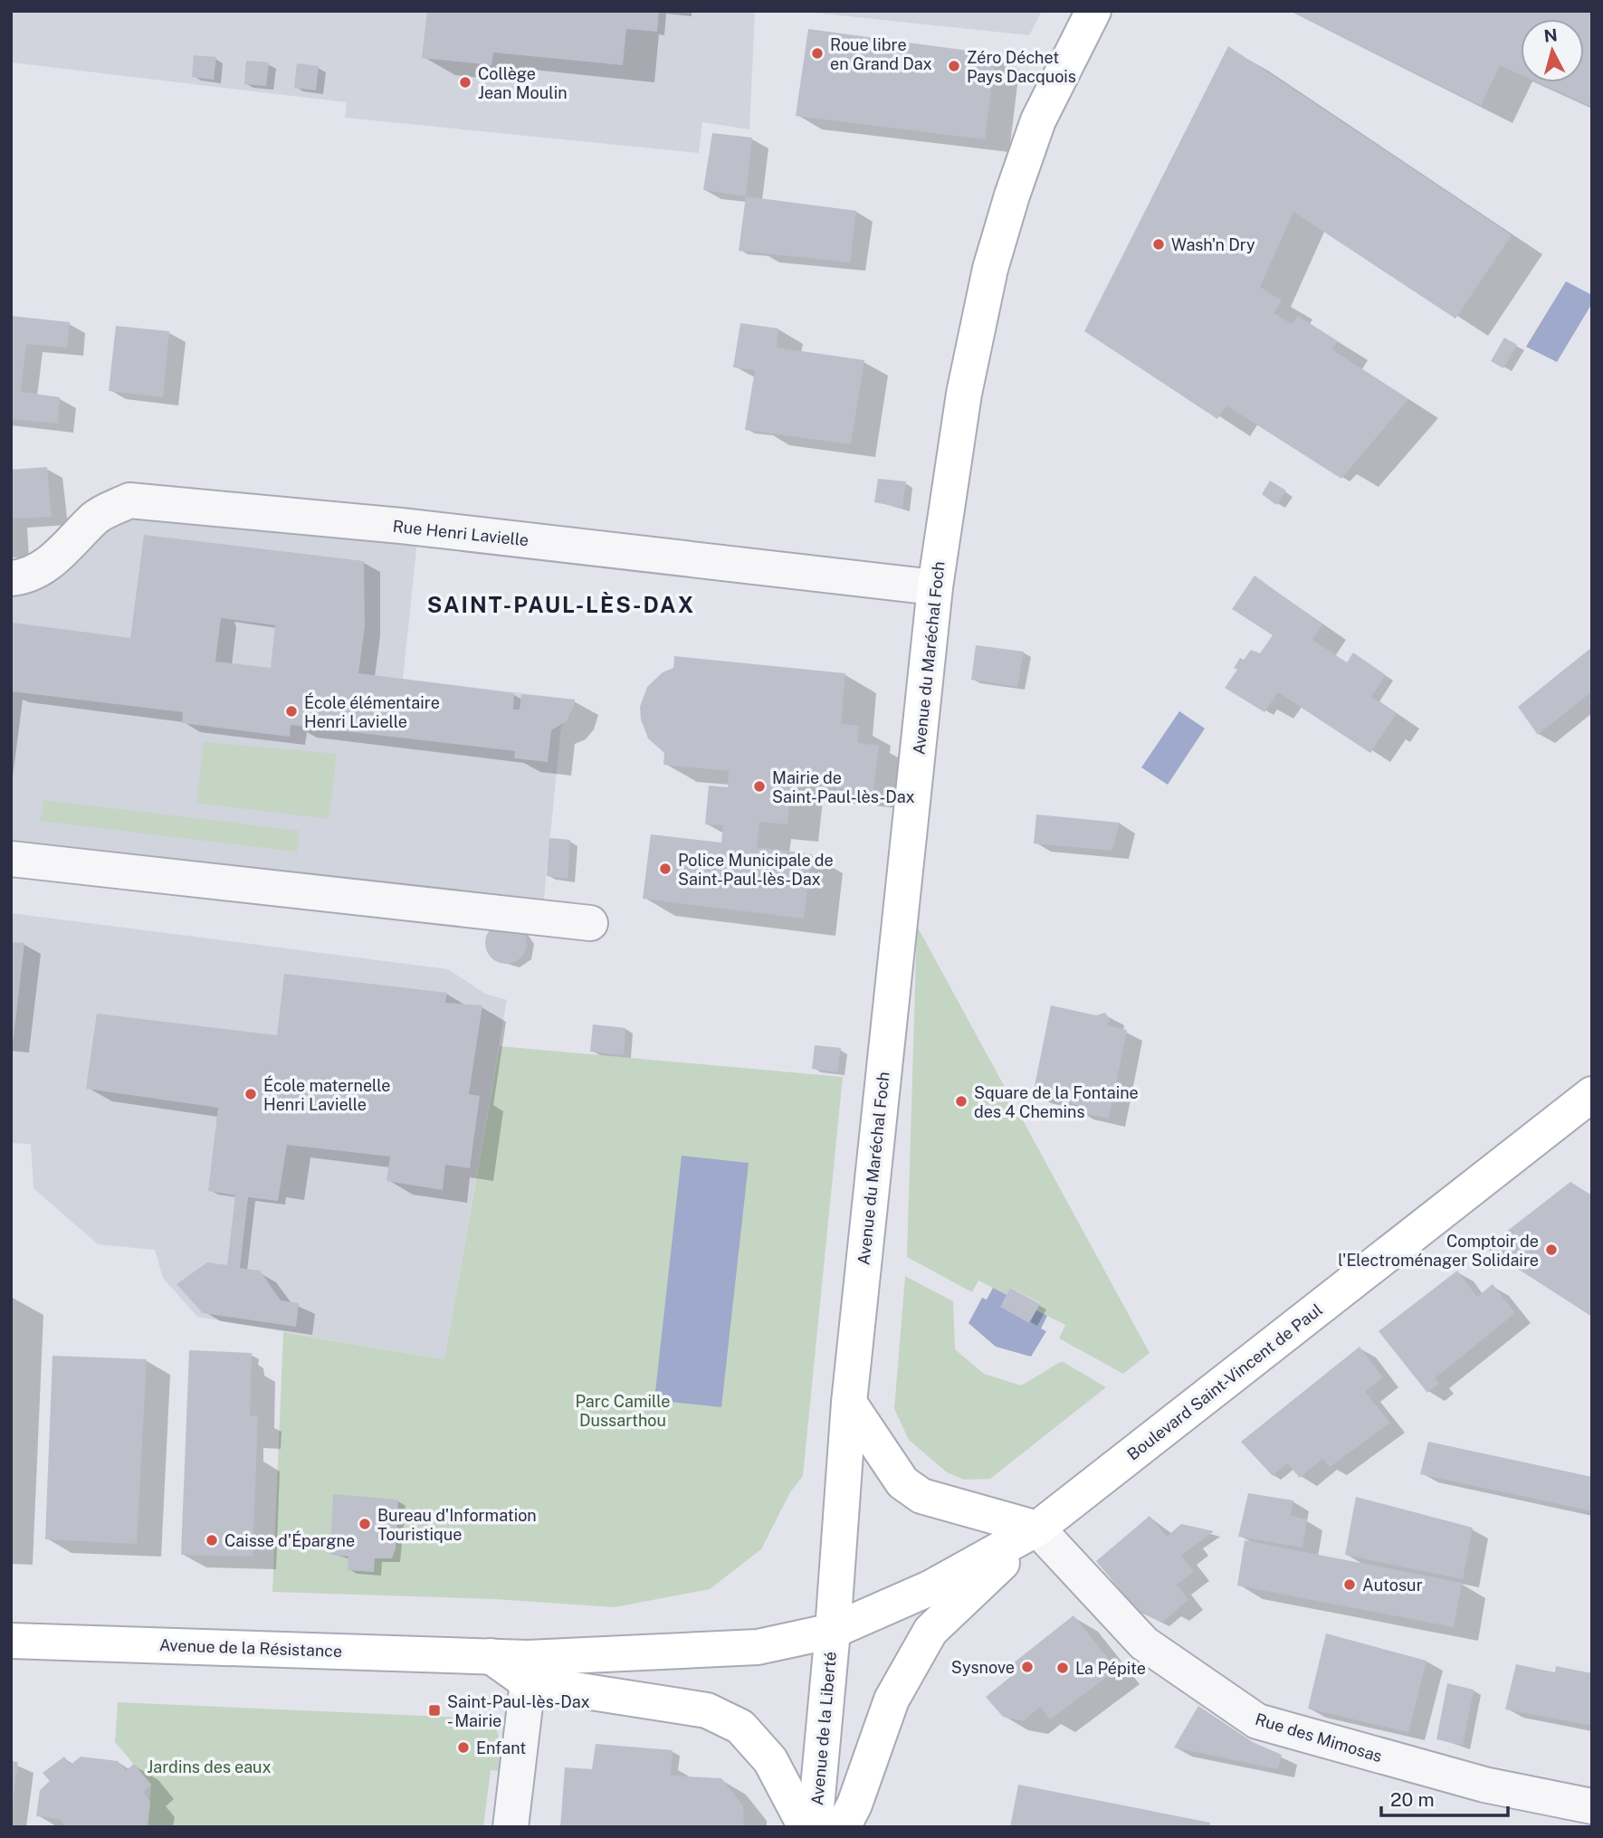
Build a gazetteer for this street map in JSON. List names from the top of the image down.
{
  "streets": {
    "main road": [
      "Avenue du Maréchal Foch",
      "Boulevard Saint-Vincent de Paul",
      "Avenue de la Résistance",
      "Avenue de la Liberté"
    ],
    "street": ["Rue Henri Lavielle", "Rue des Mimosas"]
  },
  "crossings": [
    ["Rue Henri Lavielle", "Avenue du Maréchal Foch"],
    ["Avenue du Maréchal Foch", "Boulevard Saint-Vincent de Paul"],
    ["Avenue du Maréchal Foch", "Avenue de la Résistance"],
    ["Avenue du Maréchal Foch", "Avenue de la Liberté"],
    ["Boulevard Saint-Vincent de Paul", "Avenue de la Résistance"],
    ["Boulevard Saint-Vincent de Paul", "Avenue de la Liberté"],
    ["Boulevard Saint-Vincent de Paul", "Rue des Mimosas"],
    ["Avenue de la Résistance", "Avenue de la Liberté"]
  ],
  "districts": ["SAINT-PAUL-LÈS-DAX"],
  "parks": ["Parc Camille Dussarthou", "Jardins des eaux"],
  "places": {
    "other": [
      "Roue libre en Grand Dax",
      "Zéro Déchet Pays Dacquois",
      "Collège Jean Moulin",
      "Wash'n Dry",
      "École élémentaire Henri Lavielle",
      "Mairie de Saint-Paul-lès-Dax",
      "Police Municipale de Saint-Paul-lès-Dax",
      "École maternelle Henri Lavielle",
      "Square de la Fontaine des 4 Chemins",
      "Comptoir de l'Electroménager Solidaire",
      "Bureau d'Information Touristique",
      "Caisse d'Épargne",
      "Autosur",
      "Sysnove",
      "La Pépite",
      "Enfant"
    ],
    "transit": ["Saint-Paul-lès-Dax - Mairie"]
  },
  "scale_bar": "20 m",
  "north": "top"
}
